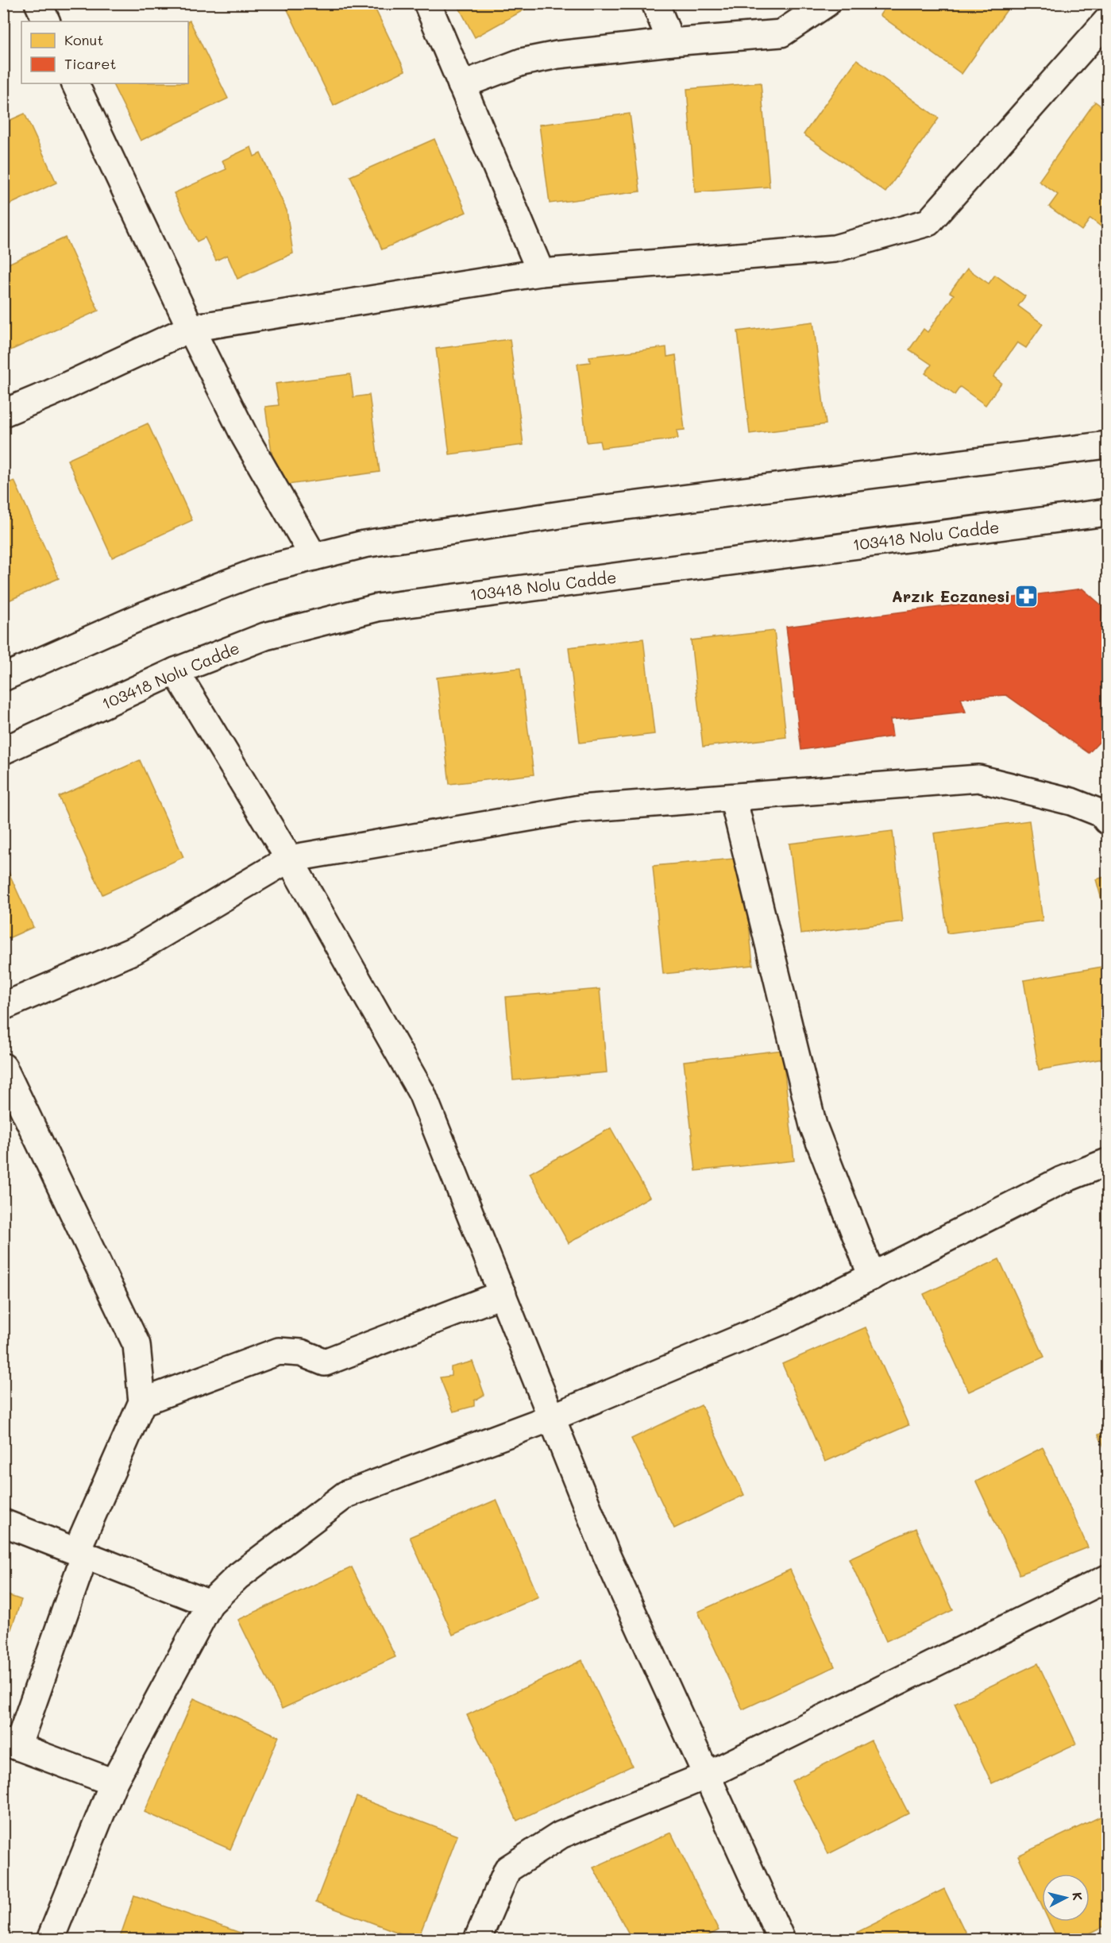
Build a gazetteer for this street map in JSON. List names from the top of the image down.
{
  "streets": {
    "street": ["103418 Nolu Cadde"]
  },
  "places": {
    "pharmacy": ["Arzık Eczanesi"]
  },
  "legend": ["Konut", "Ticaret"],
  "north": "right"
}
